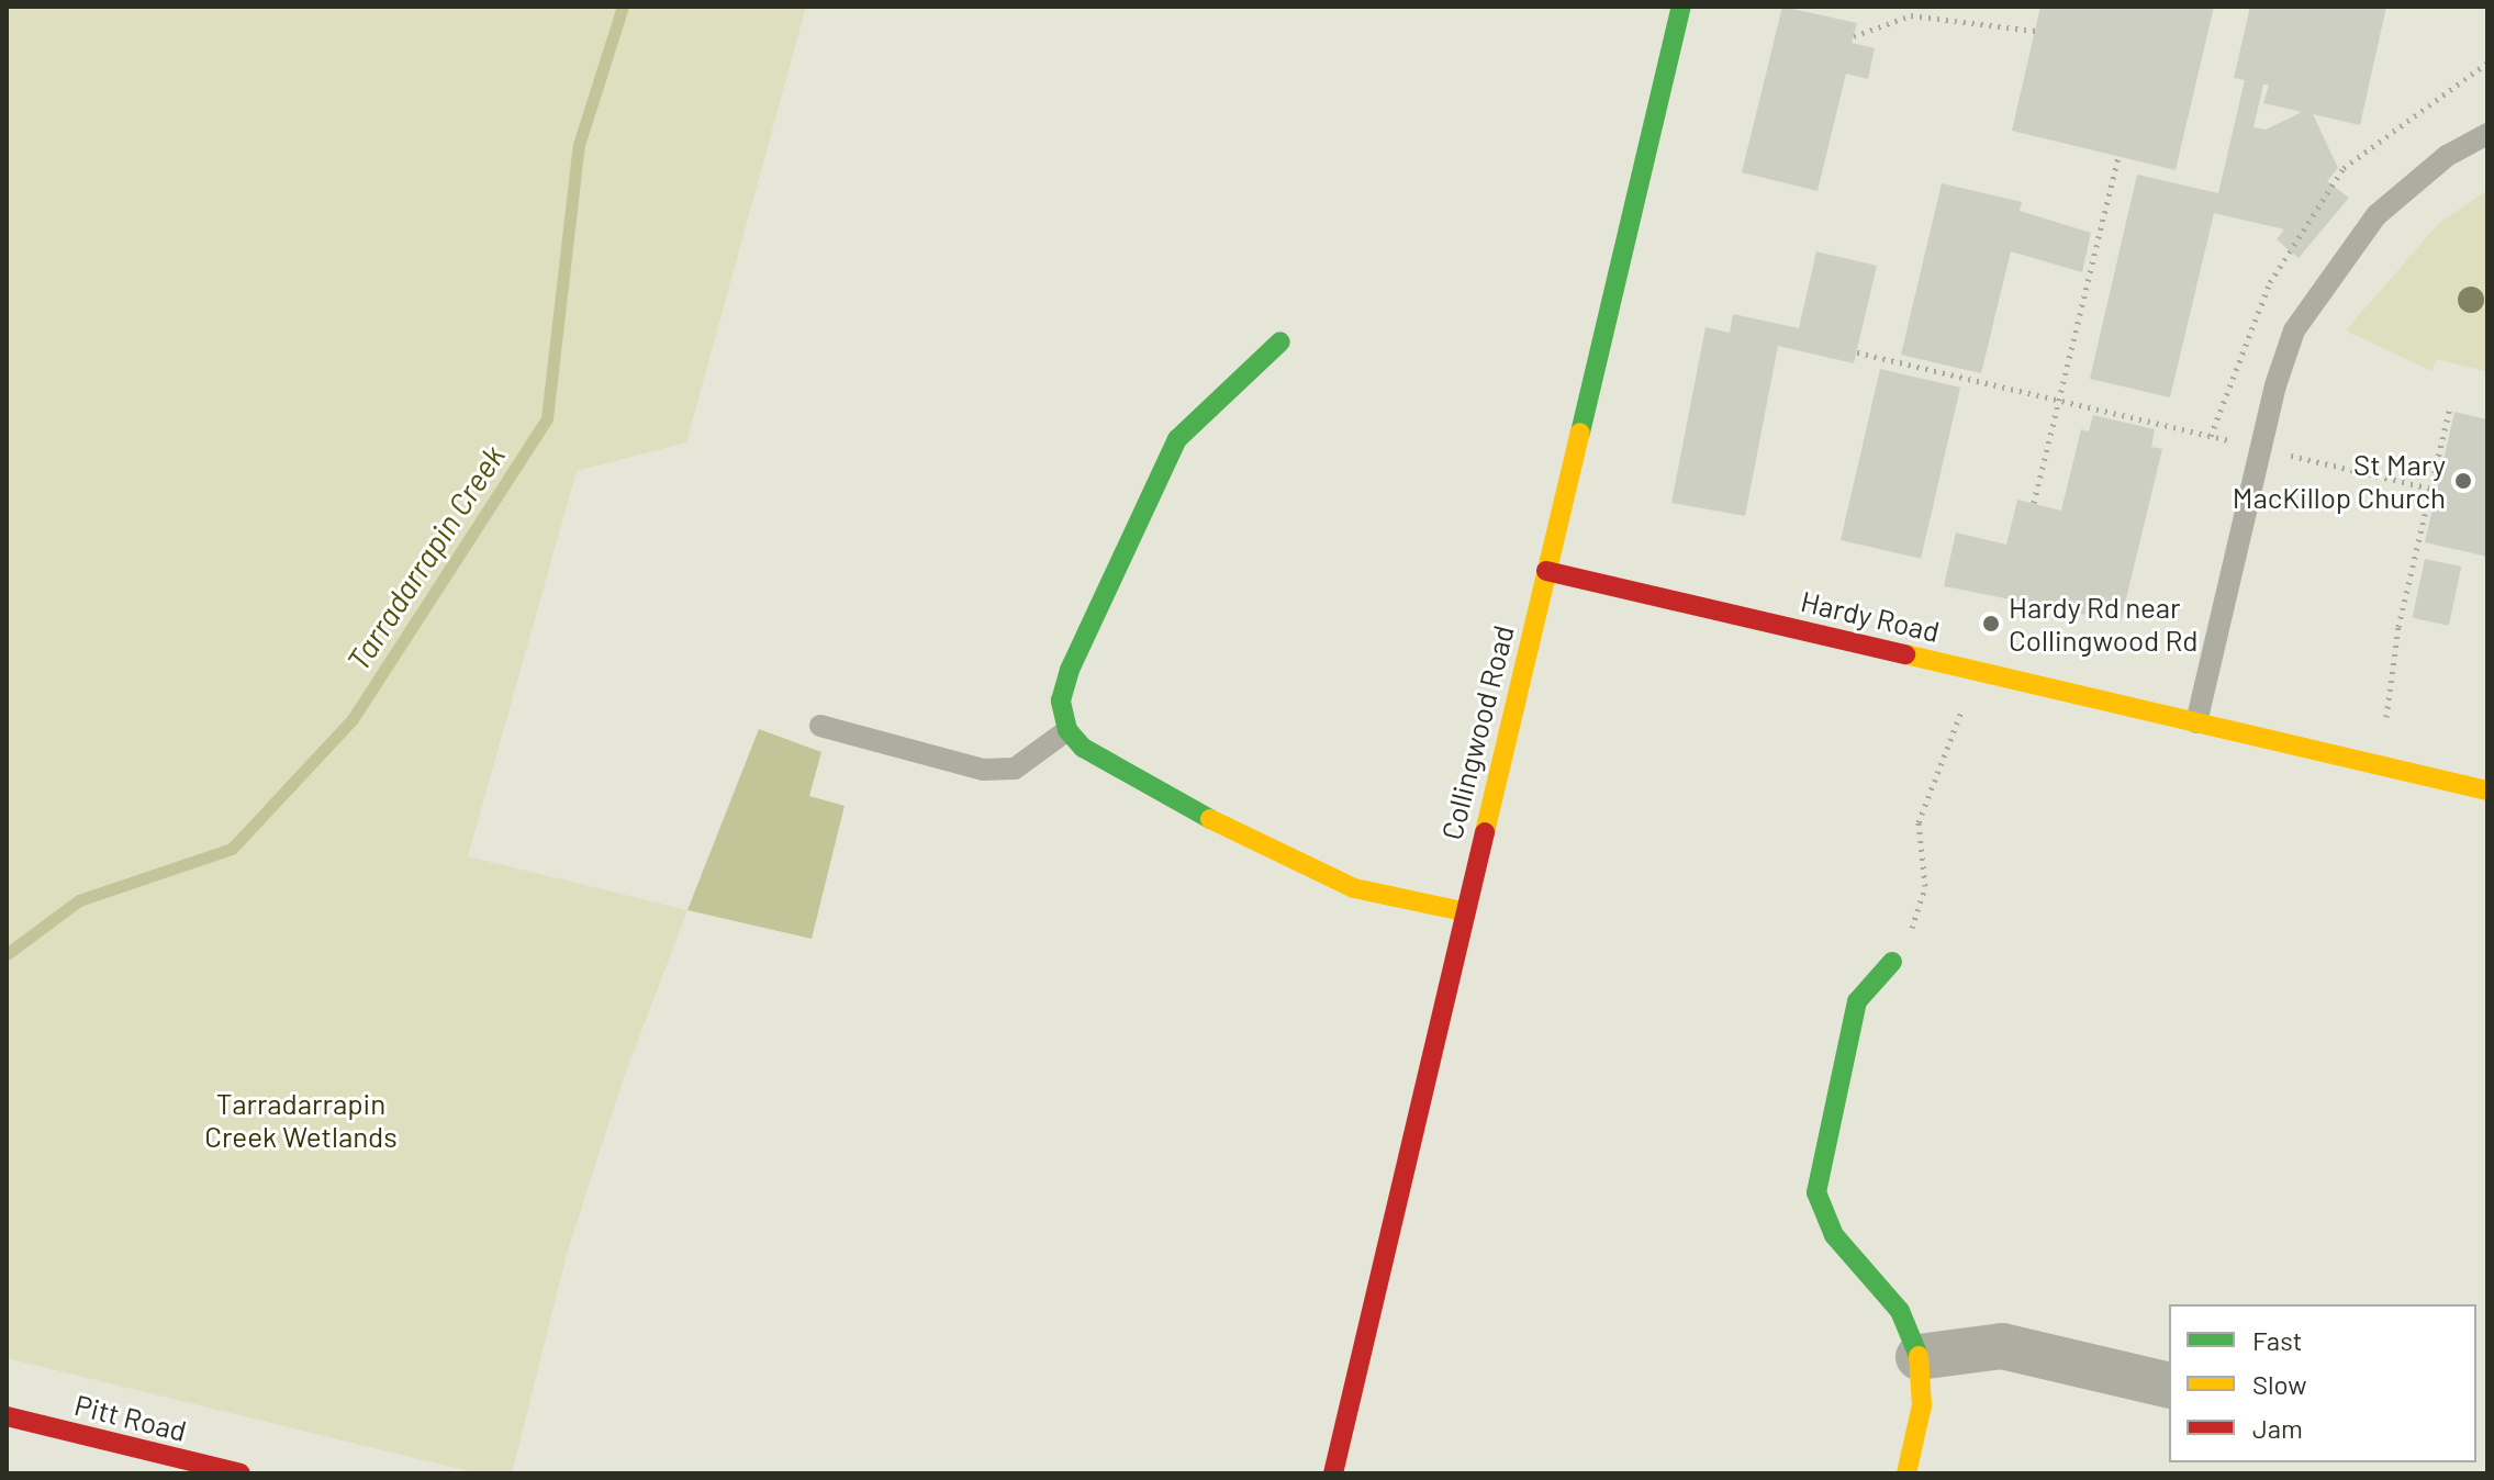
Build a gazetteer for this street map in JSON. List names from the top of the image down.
{
  "streets": {
    "street": ["Hardy Road", "Collingwood Road", "Pitt Road"]
  },
  "crossings": [
    ["Hardy Road", "Collingwood Road"]
  ],
  "water": ["Tarradarrapin Creek"],
  "parks": ["Tarradarrapin Creek Wetlands"],
  "places": ["St Mary MacKillop Church", "Hardy Rd near Collingwood Rd"],
  "legend": ["Fast", "Slow", "Jam"]
}
